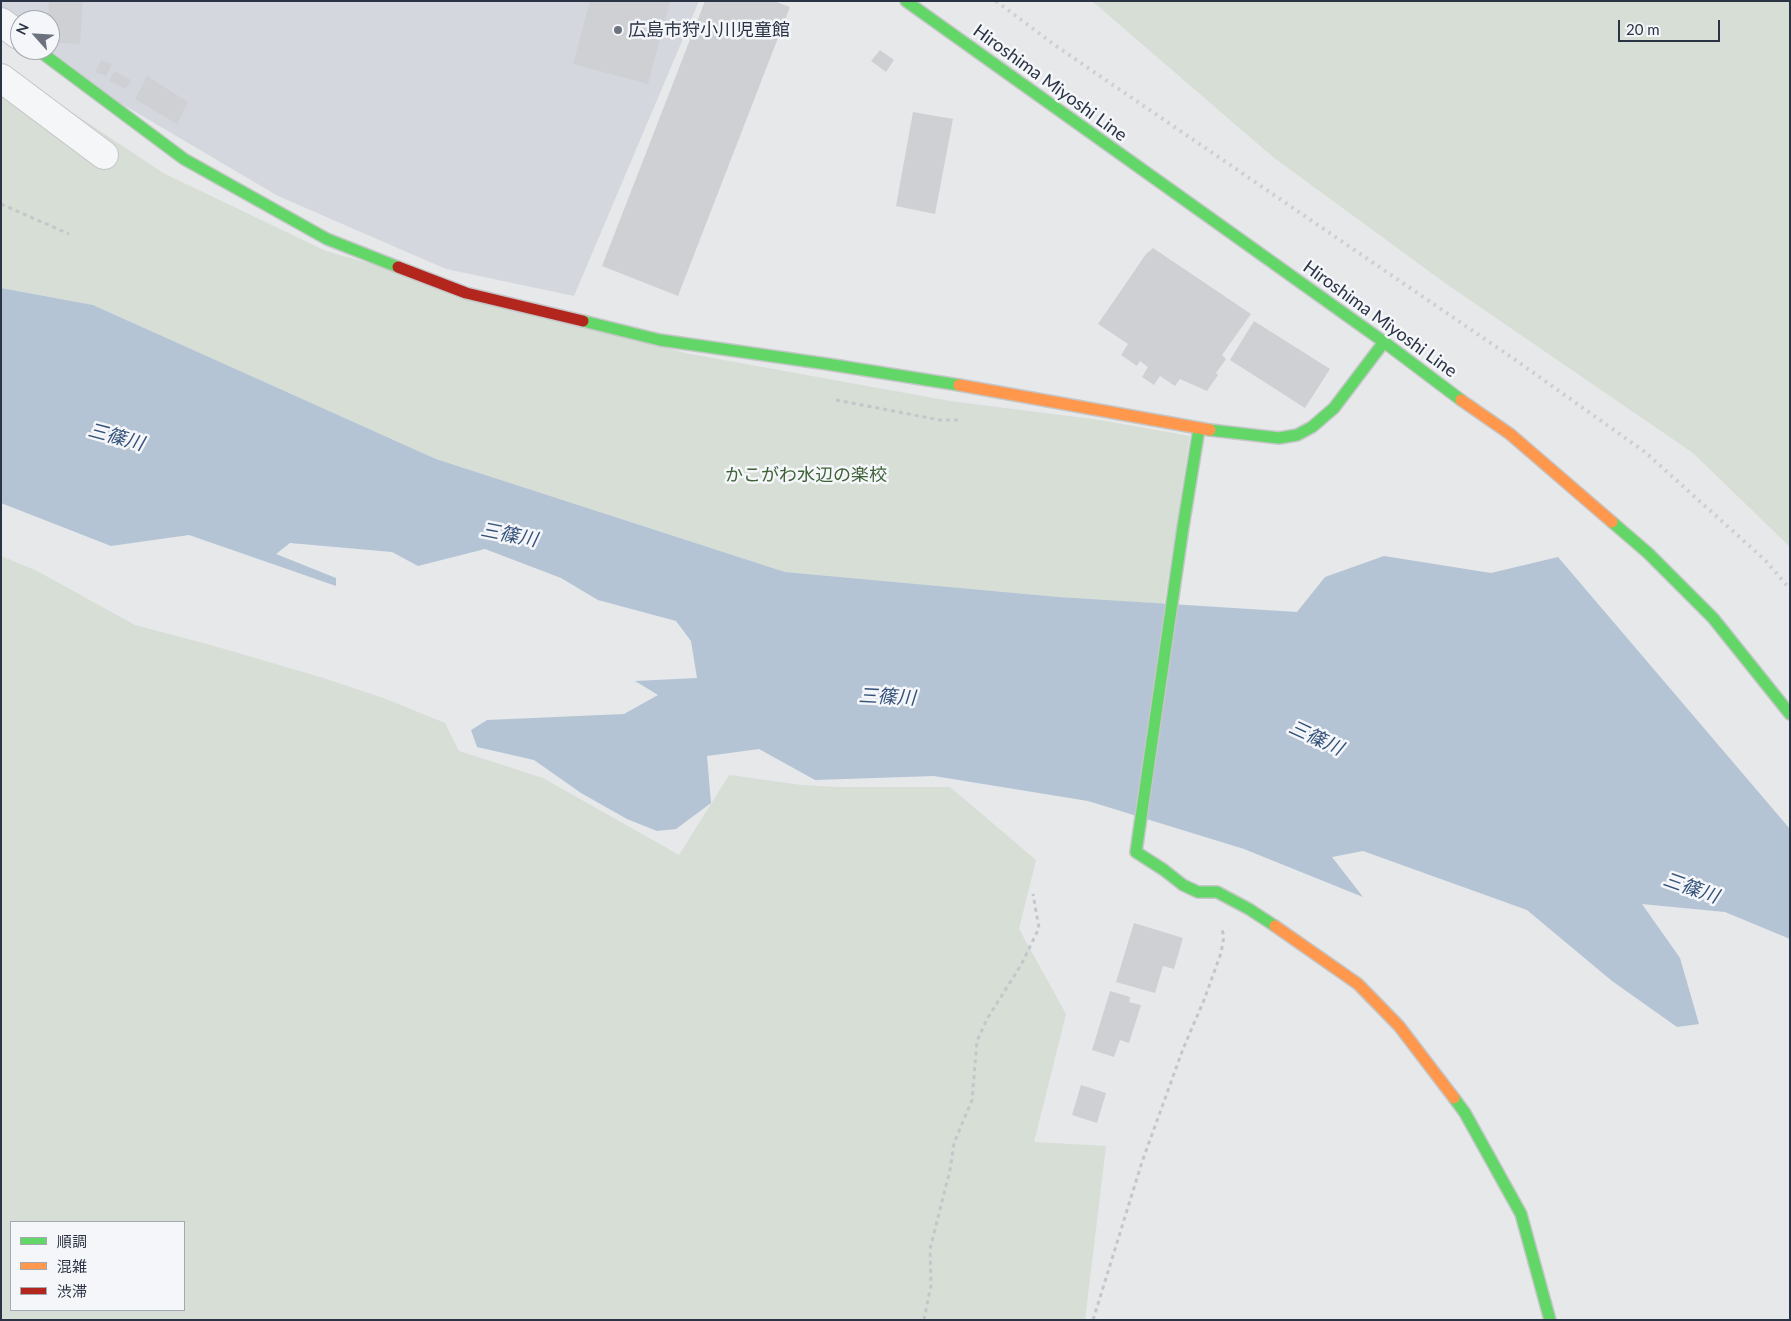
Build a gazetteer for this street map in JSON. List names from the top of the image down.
{
  "streets": {
    "street": ["Hiroshima Miyoshi Line"]
  },
  "water": ["三篠川"],
  "parks": ["かこがわ水辺の楽校"],
  "places": ["広島市狩小川児童館"],
  "legend": ["順調", "混雑", "渋滞"],
  "scale_bar": "20 m",
  "north": "top left"
}
